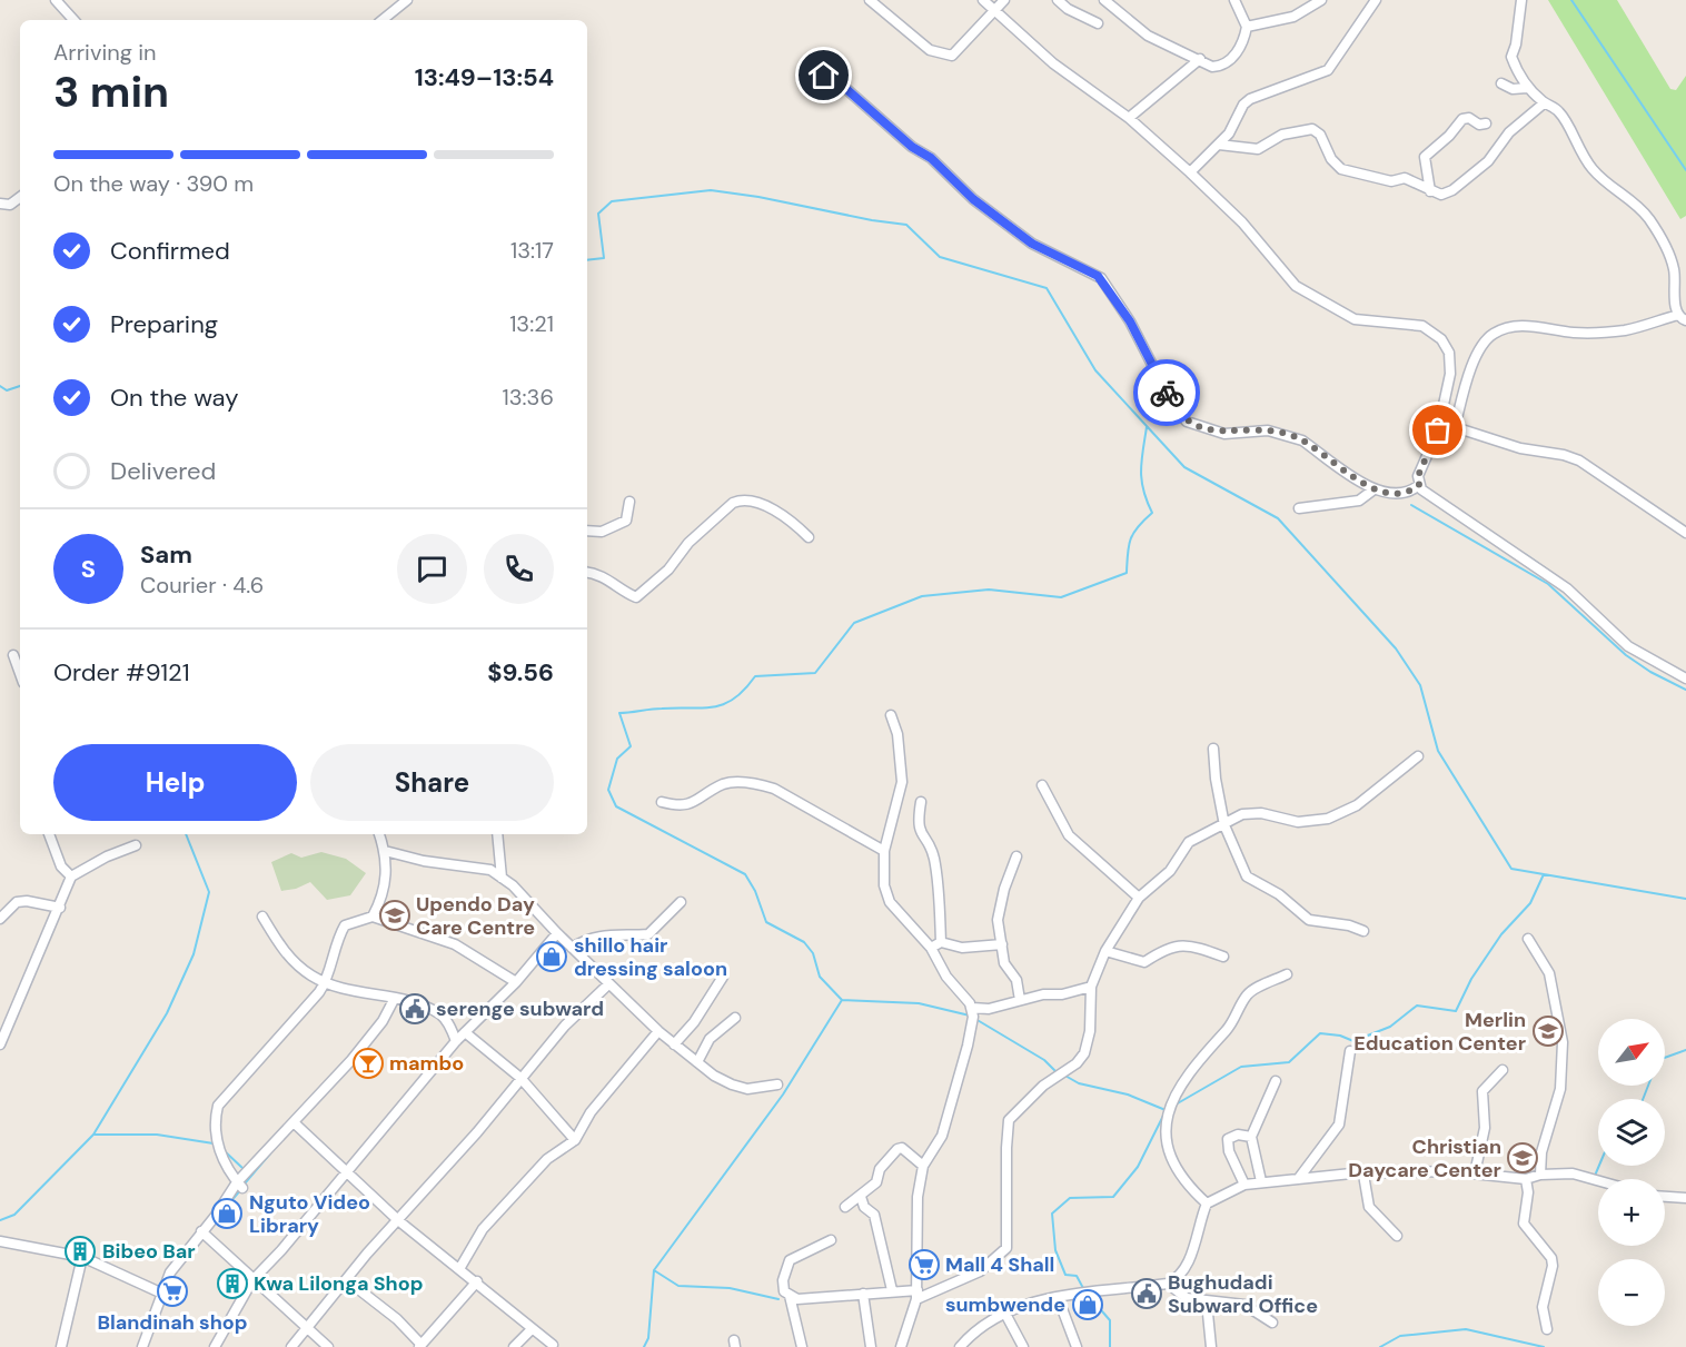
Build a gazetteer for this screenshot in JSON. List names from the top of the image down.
{
  "places": {
    "school or university": ["Upendo Day Care Centre", "Merlin Education Center", "Christian Daycare Center"],
    "shop": ["shillo hair dressing saloon", "Nguto Video Library", "sumbwende"],
    "public building": ["serenge subward", "Bughudadi Subward Office"],
    "bar": ["mambo"],
    "building": ["Bibeo Bar", "Kwa Lilonga Shop"],
    "supermarket": ["Mall 4 Shall", "Blandinah shop"]
  },
  "north": "top right",
  "page": {
    "heading": ["3 min", "Arriving in", "13:49–13:54"],
    "panel": [
      "Sam",
      "Courier · 4.6",
      "Order #9121",
      "$9.56"
    ],
    "bar": "On the way · 390 m",
    "list": [
      ["Confirmed", "13:17"],
      ["Preparing", "13:21"],
      ["On the way", "13:36"],
      "Delivered"
    ],
    "round": "S",
    "buttons": ["Help", "Share"],
    "map_buttons": ["+", "−"]
  }
}
